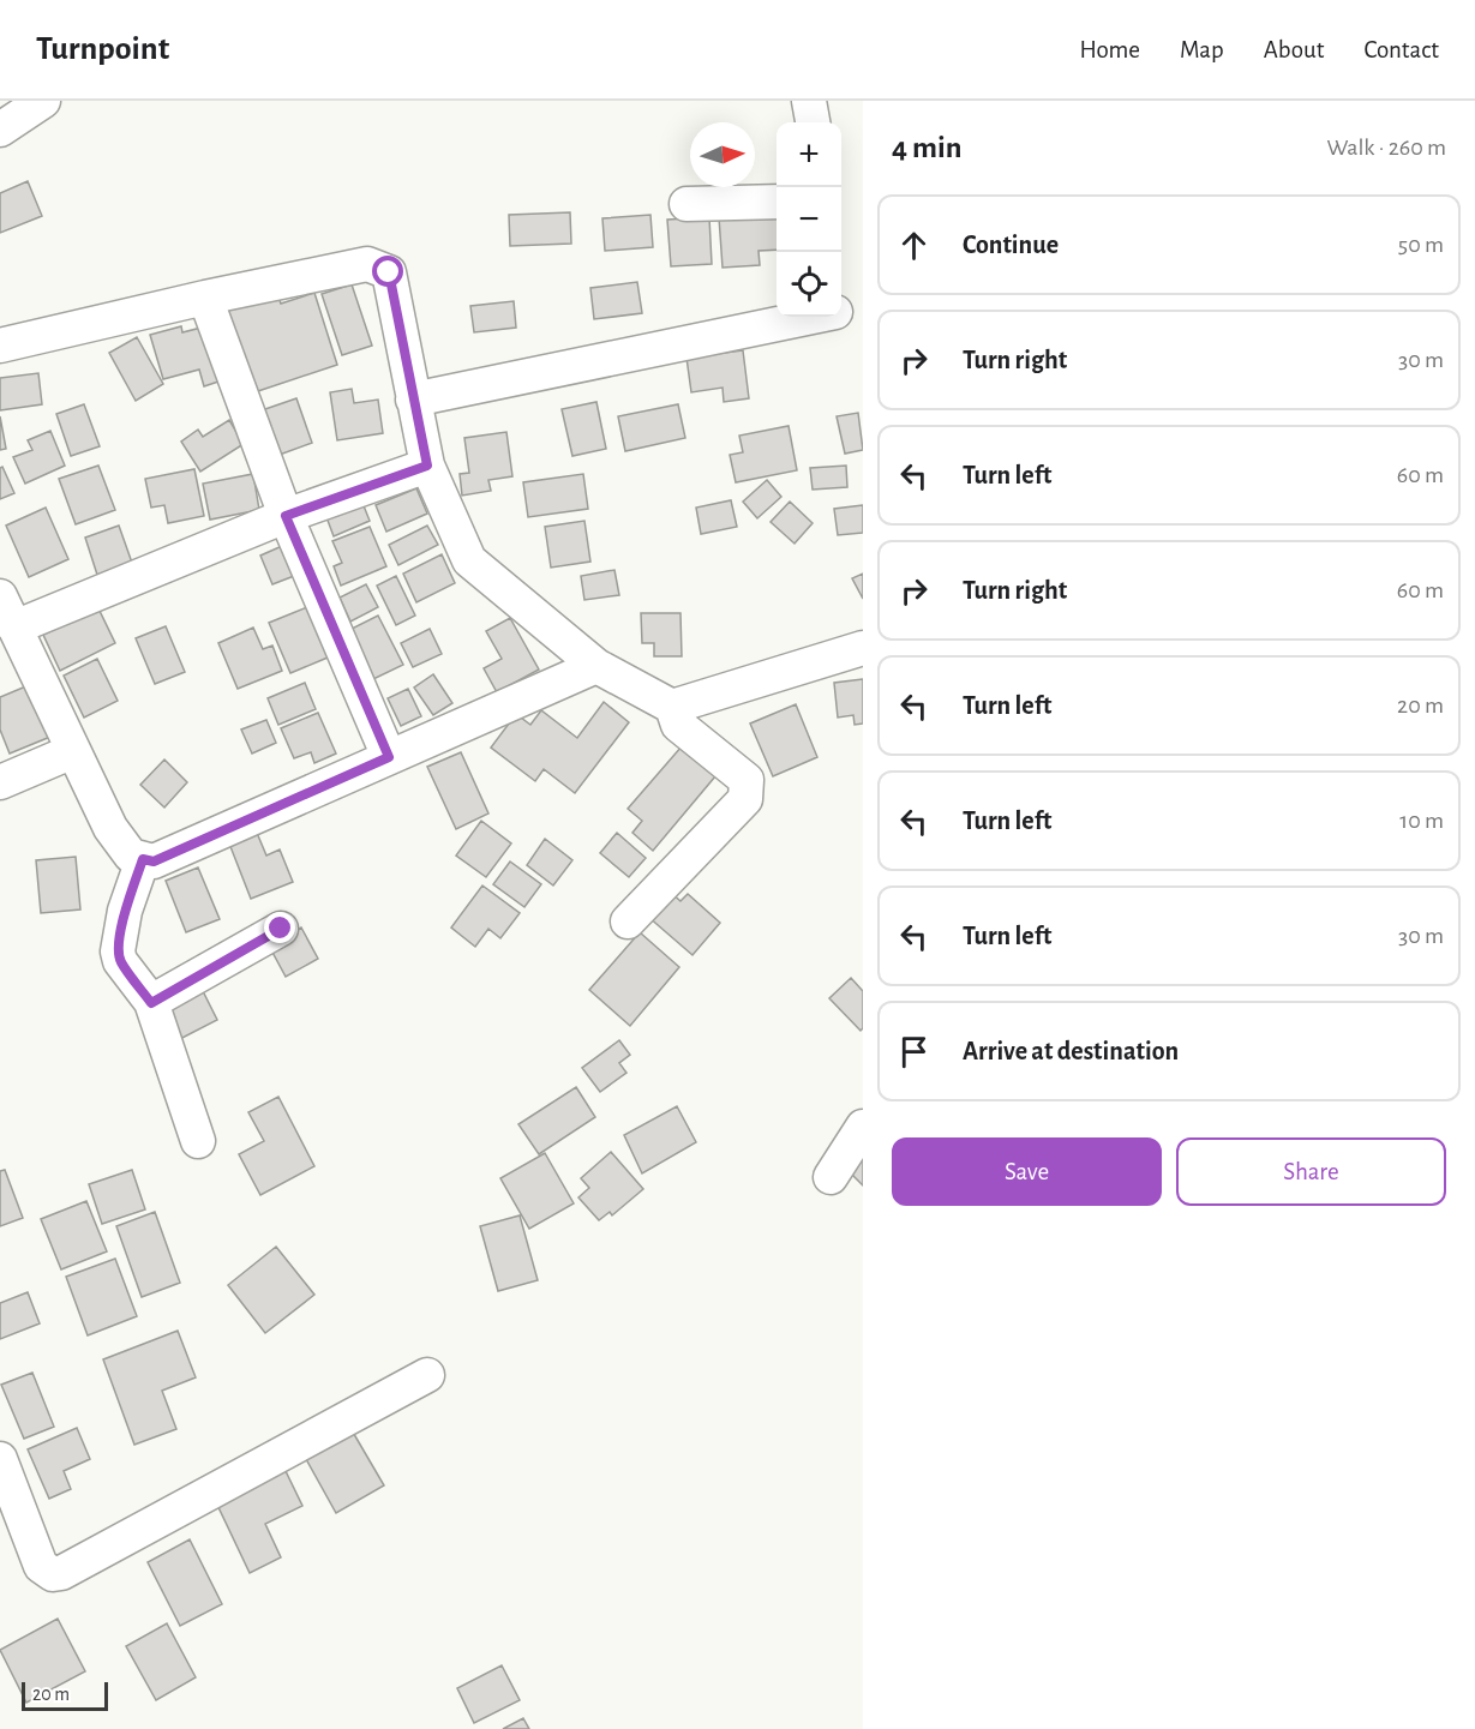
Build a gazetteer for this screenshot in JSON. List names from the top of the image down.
{
  "scale_bar": "20 m",
  "north": "right",
  "page": {
    "header": "Turnpoint",
    "nav": [
      "Home",
      "Map",
      "About",
      "Contact"
    ],
    "heading": ["4 min", "Walk · 260 m"],
    "map_buttons": ["+", "−"],
    "list": [
      ["Continue", "50 m"],
      ["Turn right", "30 m"],
      ["Turn left", "60 m"],
      ["Turn right", "60 m"],
      ["Turn left", "20 m"],
      ["Turn left", "10 m"],
      ["Turn left", "30 m"],
      "Arrive at destination"
    ],
    "buttons": ["Save", "Share"],
    "scale": "20 m"
  }
}
